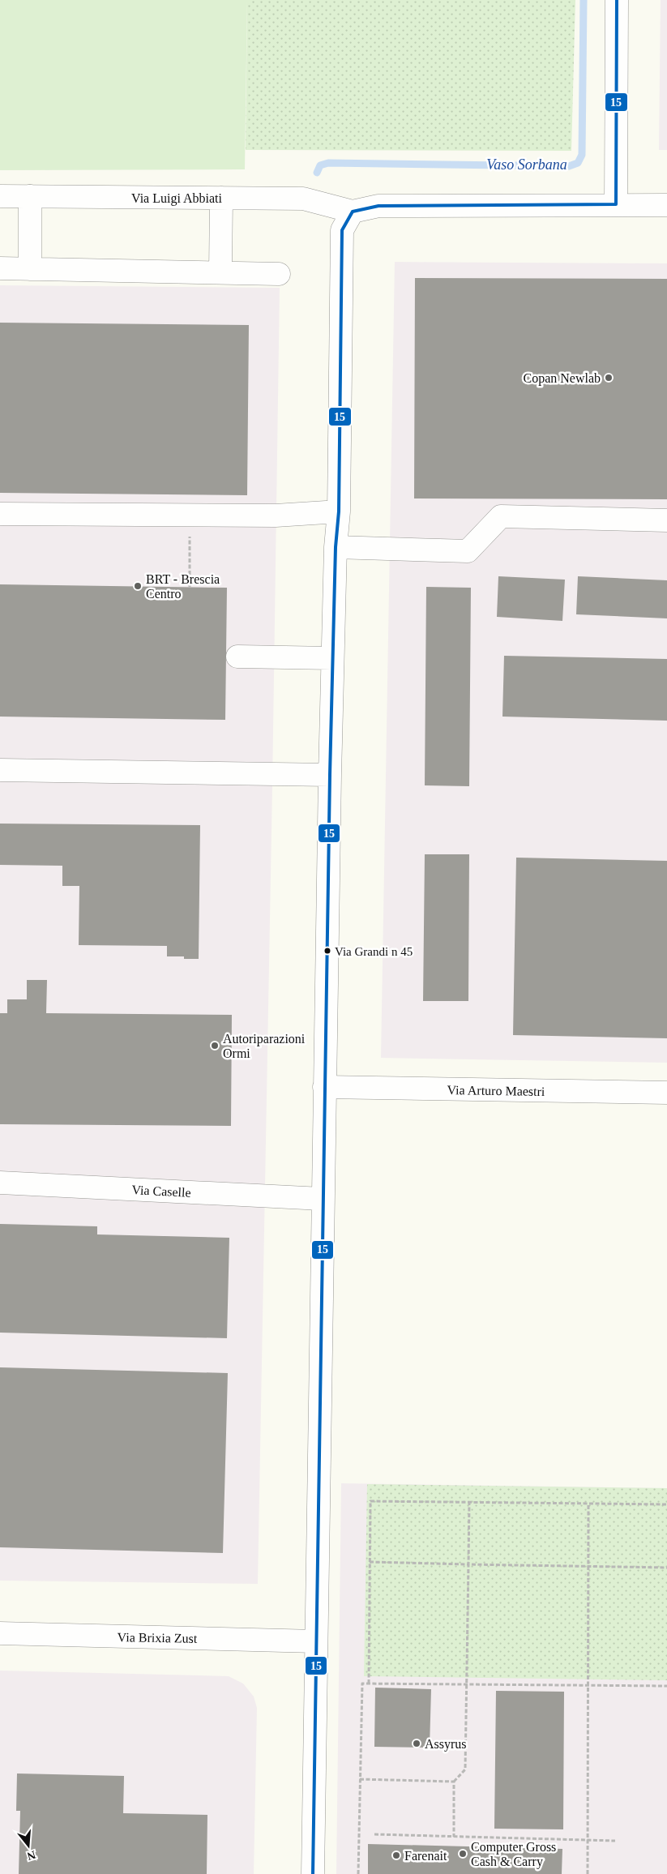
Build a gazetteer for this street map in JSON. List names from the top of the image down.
{
  "streets": {
    "street": [
      "Via Luigi Abbiati",
      "Via Arturo Maestri",
      "Via Caselle",
      "Via Brixia Zust"
    ]
  },
  "water": ["Vaso Sorbana"],
  "places": [
    "Copan Newlab",
    "BRT - Brescia Centro",
    "Via Grandi n 45",
    "Autoriparazioni Ormi",
    "Assyrus",
    "Computer Gross Cash & Carry",
    "Farenait"
  ],
  "lines": ["transit line 15"],
  "north": "bottom"
}
